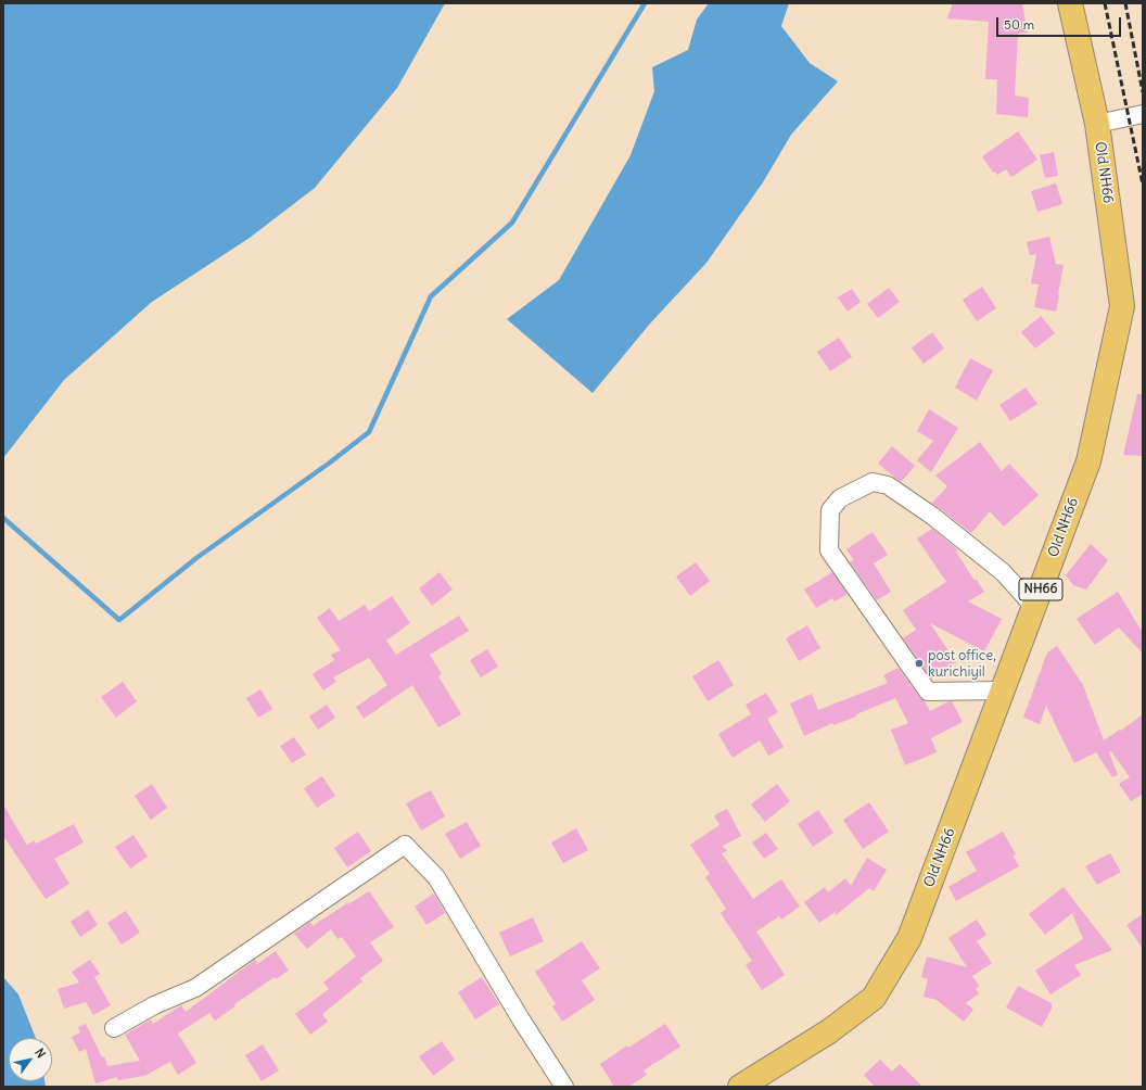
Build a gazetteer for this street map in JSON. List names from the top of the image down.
{
  "streets": {
    "main road": ["Old NH66", "NH66"]
  },
  "places": ["post office, kurichiyil"],
  "scale_bar": "50 m",
  "north": "top right"
}
